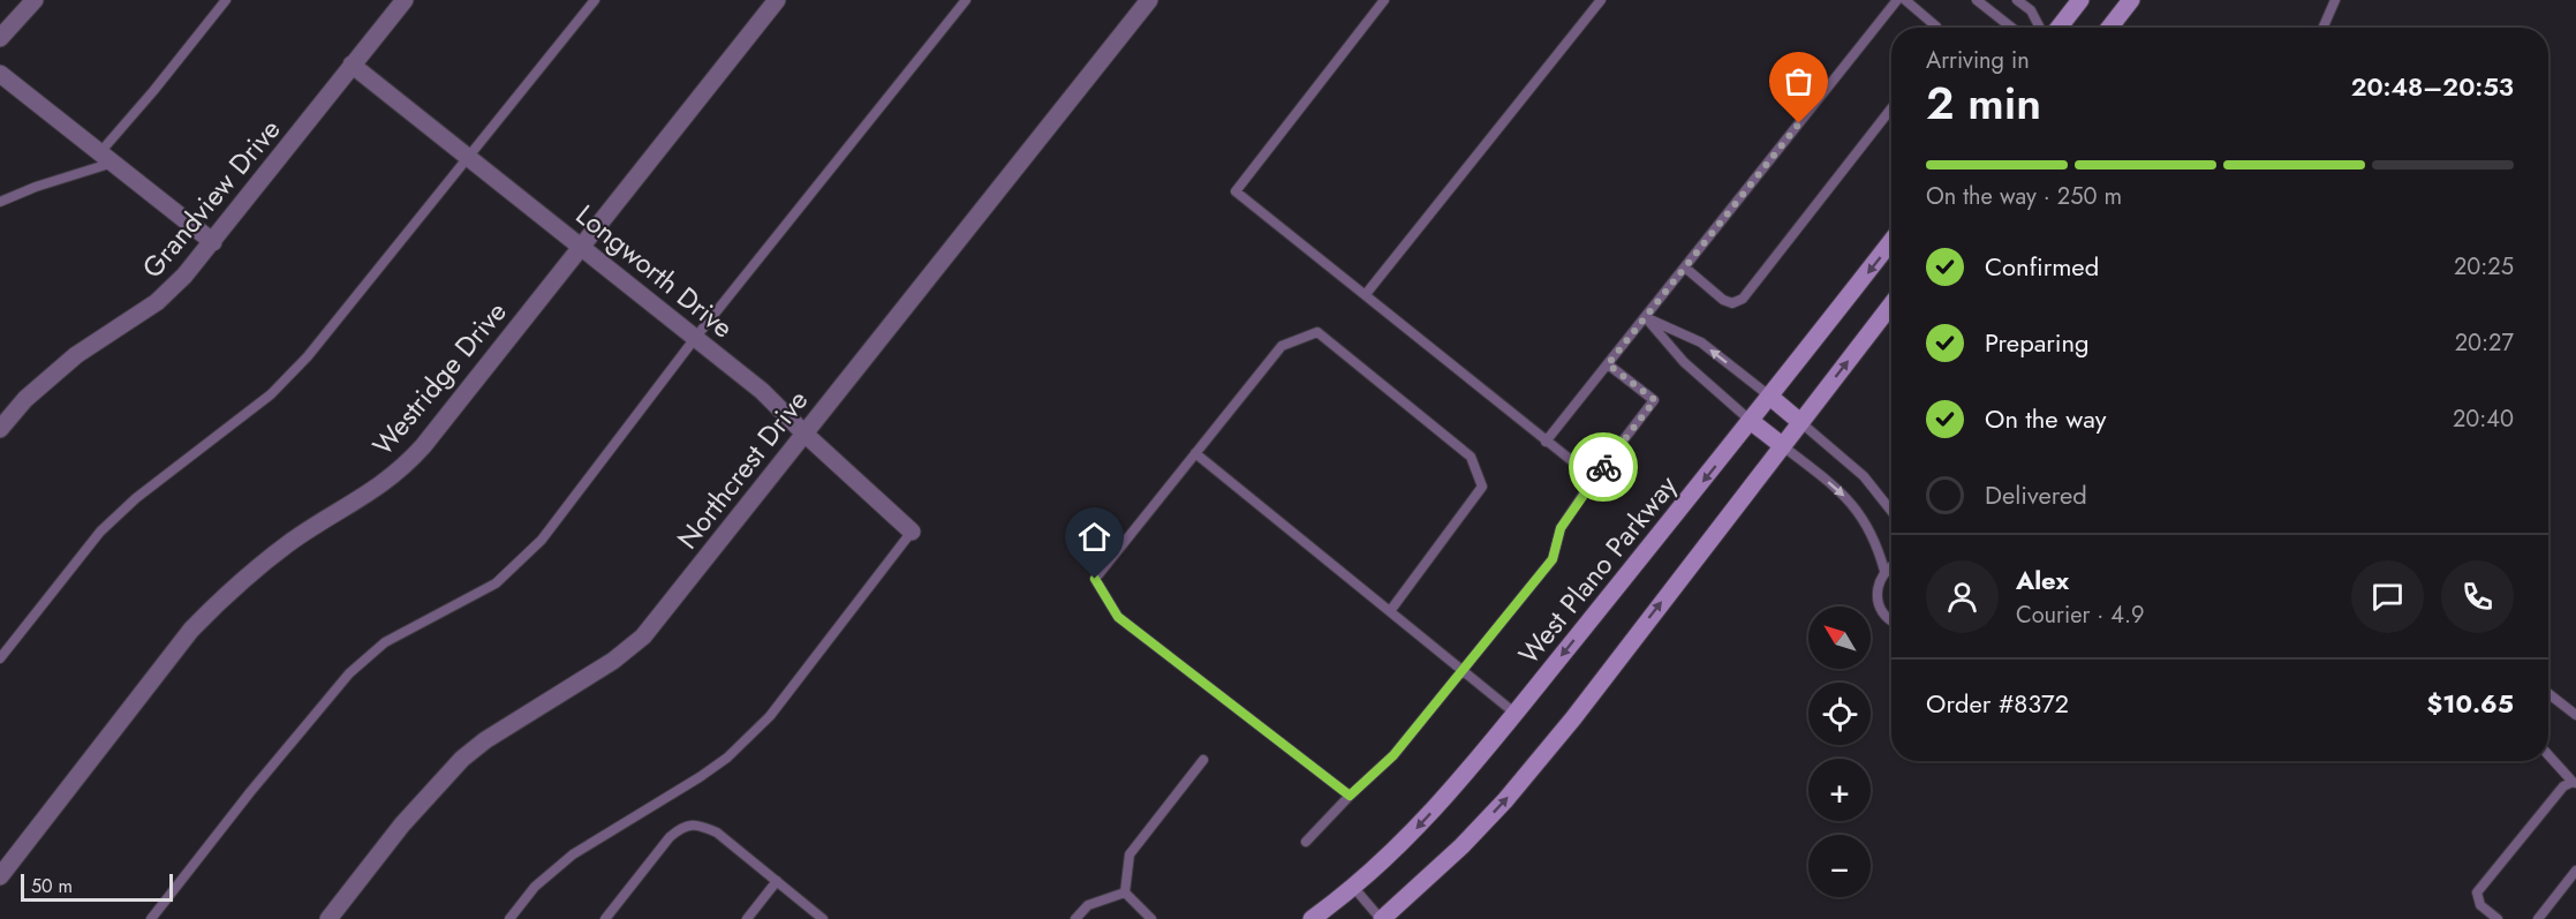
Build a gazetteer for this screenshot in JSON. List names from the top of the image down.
{
  "streets": {
    "main road": ["West Plano Parkway"],
    "street": [
      "Grandview Drive",
      "Longworth Drive",
      "Westridge Drive",
      "Northcrest Drive"
    ]
  },
  "crossings": [
    ["Grandview Drive", "Longworth Drive"],
    ["Longworth Drive", "Westridge Drive"],
    ["Longworth Drive", "Northcrest Drive"]
  ],
  "scale_bar": "50 m",
  "north": "top left",
  "page": {
    "heading": ["2 min", "Arriving in", "20:48–20:53"],
    "panel": [
      "Alex",
      "Courier · 4.9",
      "Order #8372",
      "$10.65"
    ],
    "bar": "On the way · 250 m",
    "list": [
      ["Confirmed", "20:25"],
      ["Preparing", "20:27"],
      ["On the way", "20:40"],
      "Delivered"
    ],
    "map_buttons": ["+", "−"],
    "scale": "50 m"
  }
}
